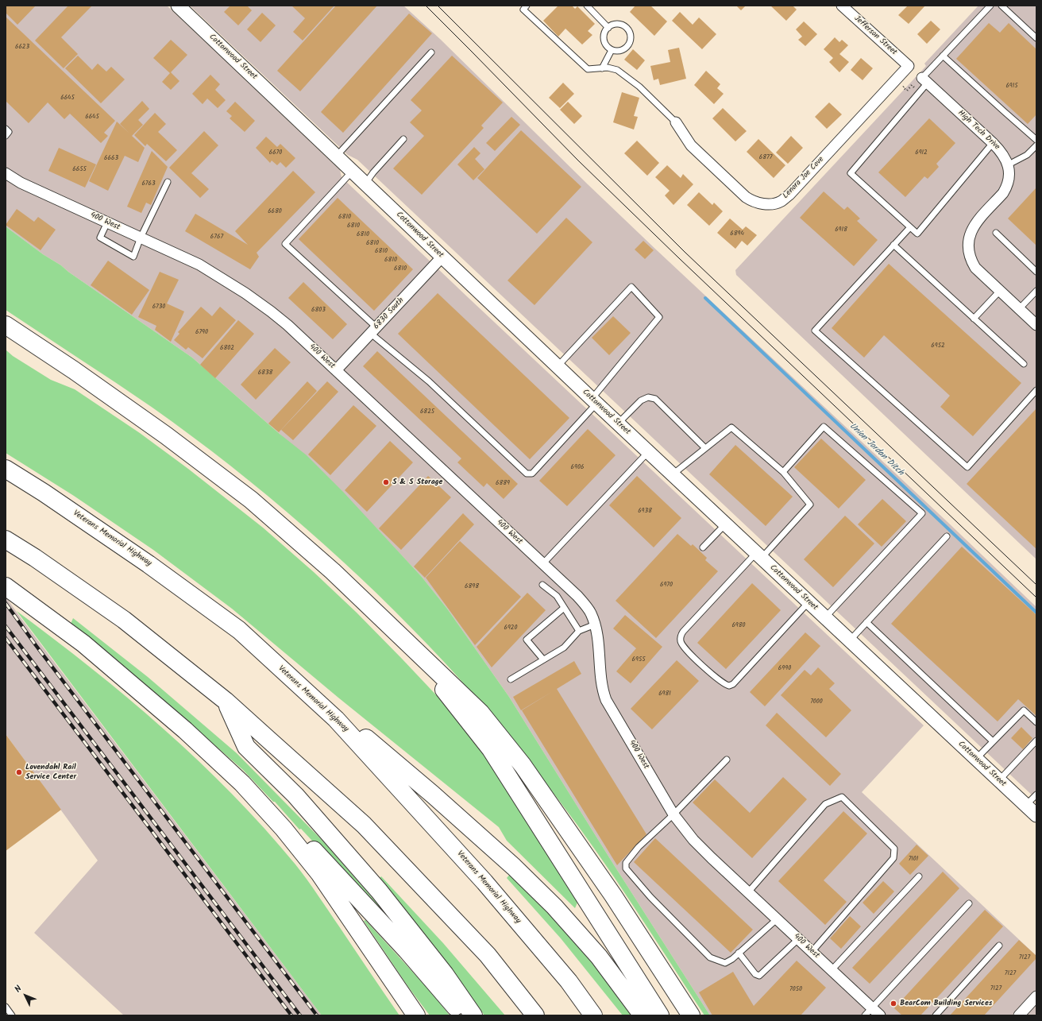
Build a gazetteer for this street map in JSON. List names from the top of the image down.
{
  "streets": {
    "highway": ["Veterans Memorial Highway"],
    "street": [
      "Jefferson Street",
      "Cottonwood Street",
      "High Tech Drive",
      "Lenora Joe Cove",
      "400 West",
      "6830 South"
    ]
  },
  "crossings": [
    ["Jefferson Street", "Lenora Joe Cove"],
    ["Cottonwood Street", "6830 South"],
    ["400 West", "6830 South"]
  ],
  "water": ["Union Jordan Ditch"],
  "places": ["S & S Storage", "Lovendahl Rail Service Center", "BearCom Building Services"],
  "house_numbers": [
    "6623",
    "6915",
    "6645",
    "6645",
    "6670",
    "6912",
    "6877",
    "6663",
    "6655",
    "6763",
    "6680",
    "6810",
    "6810",
    "6918",
    "6894",
    "6810",
    "6767",
    "6810",
    "6810",
    "6810",
    "6810",
    "6730",
    "6803",
    "6790",
    "6952",
    "6802",
    "6838",
    "6825",
    "6906",
    "6889",
    "6938",
    "6970",
    "6898",
    "6980",
    "6920",
    "6955",
    "6990",
    "6981",
    "7000",
    "7101",
    "7127",
    "7127",
    "7127",
    "7050"
  ],
  "north": "top left"
}
